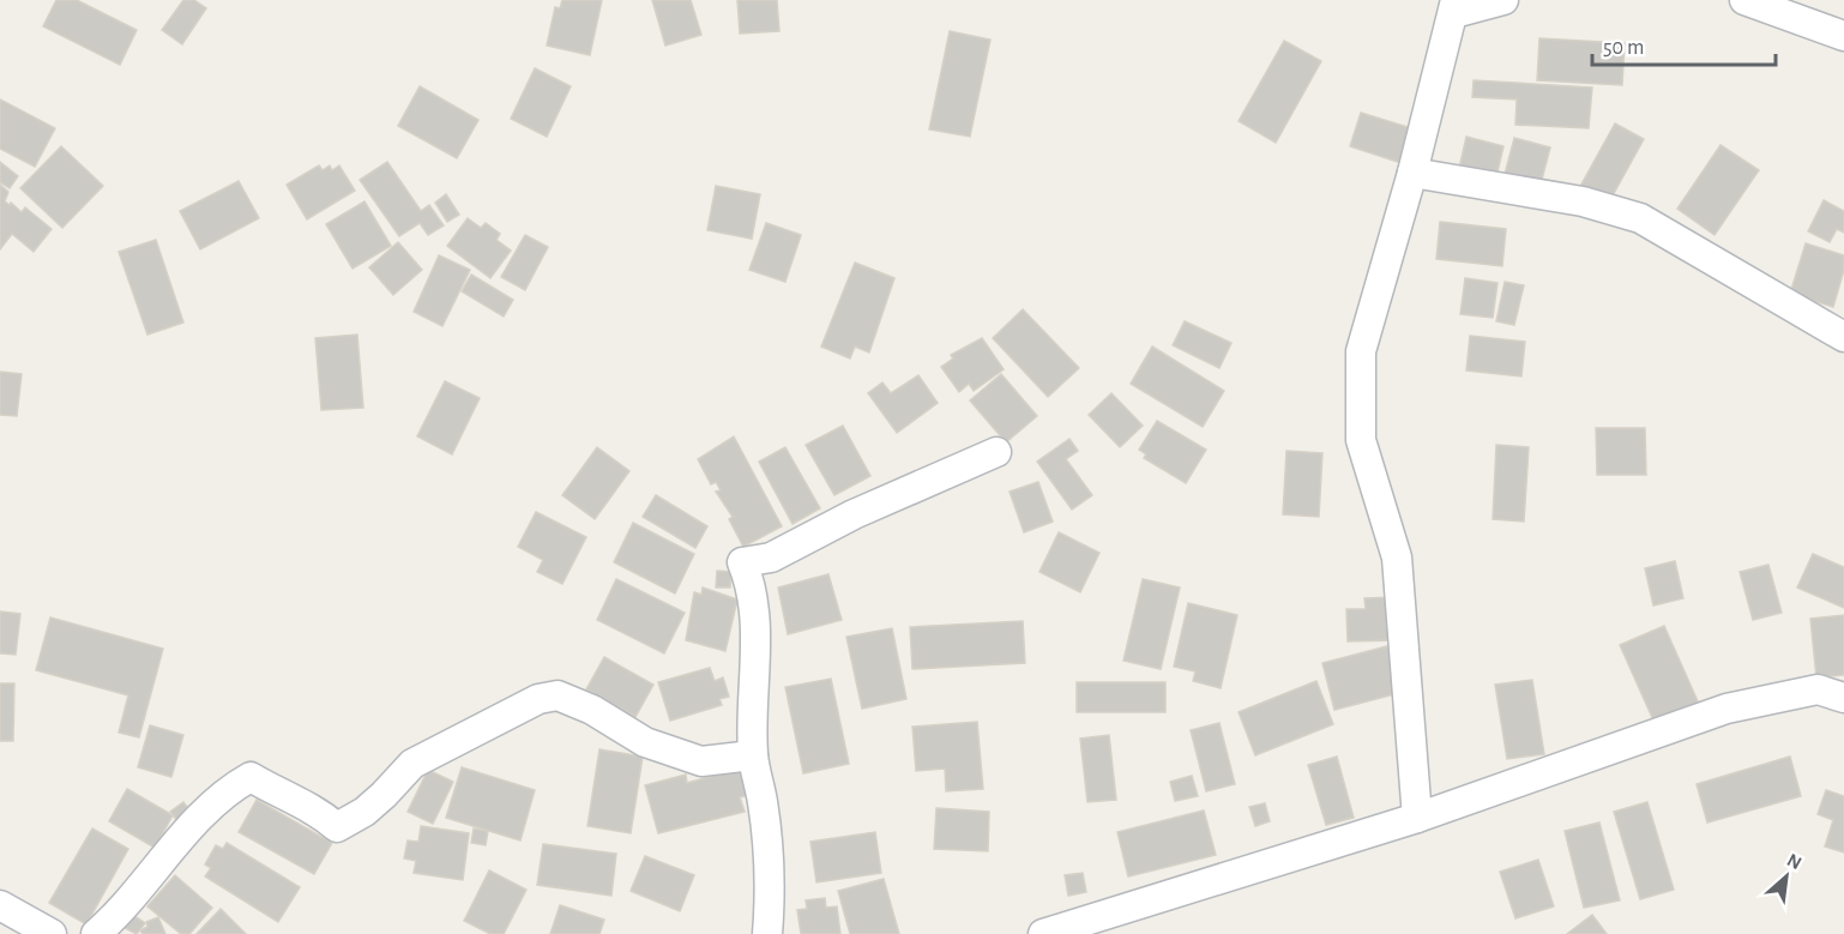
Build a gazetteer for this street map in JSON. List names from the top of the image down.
{
  "scale_bar": "50 m",
  "north": "top right"
}
